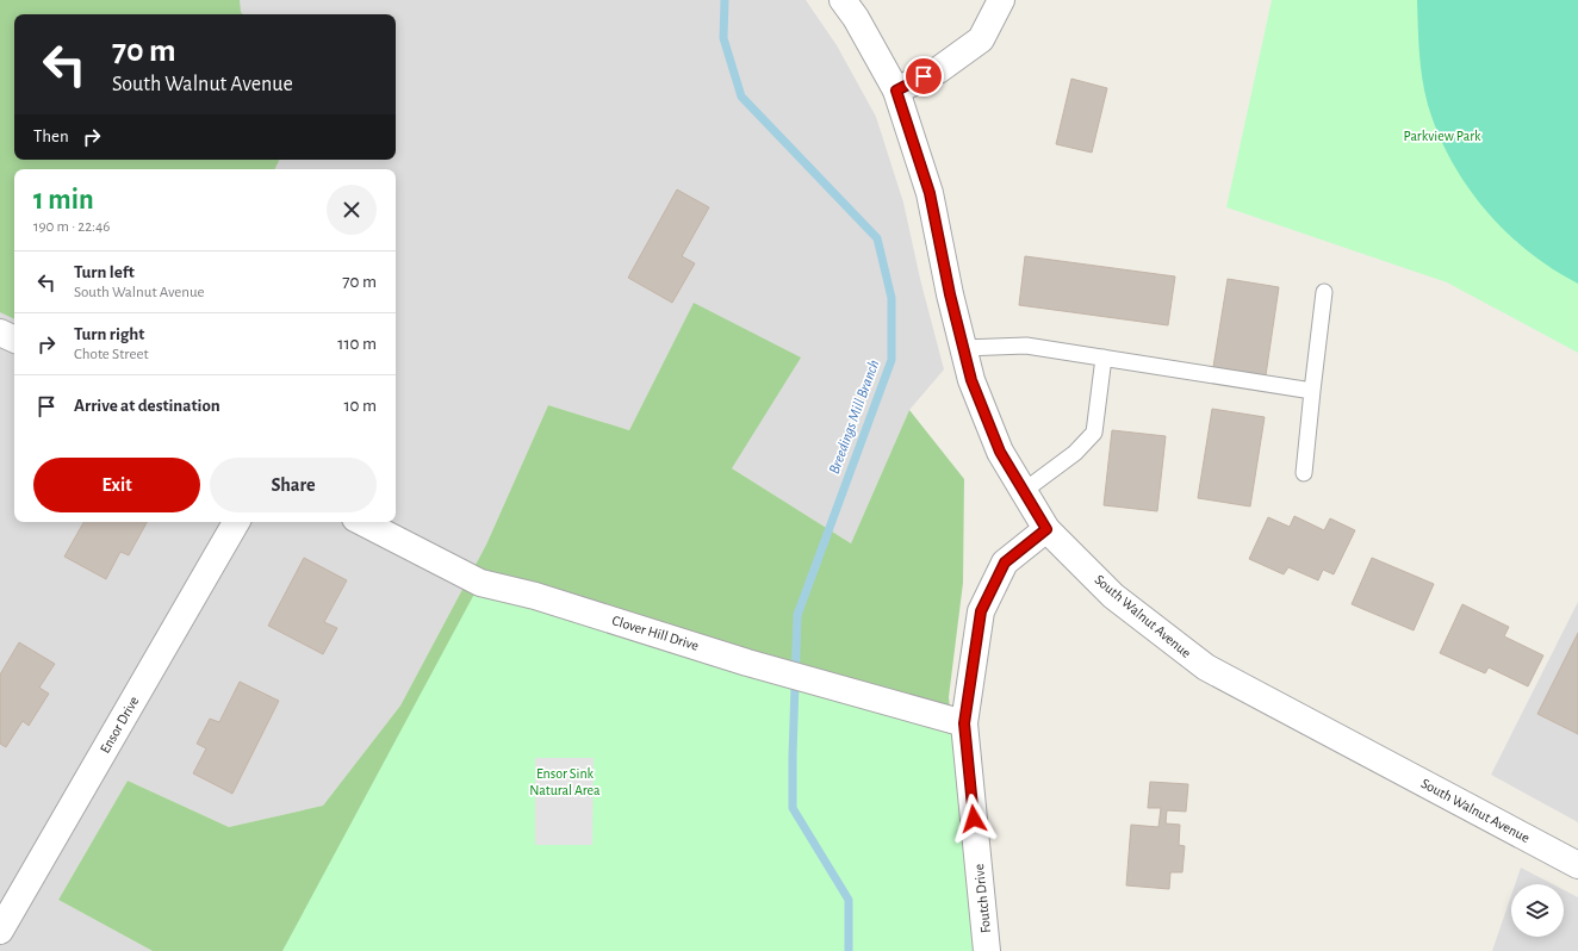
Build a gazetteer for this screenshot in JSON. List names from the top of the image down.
{
  "streets": {
    "street": [
      "South Walnut Avenue",
      "Clover Hill Drive",
      "Ensor Drive",
      "Foutch Drive"
    ]
  },
  "crossings": [
    ["South Walnut Avenue", "Foutch Drive"],
    ["Clover Hill Drive", "Foutch Drive"]
  ],
  "water": ["Breedings Mill Branch"],
  "parks": ["Parkview Park", "Ensor Sink Natural Area"],
  "page": {
    "turn": ["70 m", "South Walnut Avenue"],
    "then": "Then",
    "heading": ["1 min", "190 m · 22:46"],
    "list": [
      {
        "name": "Turn left",
        "note": "South Walnut Avenue",
        "value": "70 m"
      },
      {
        "name": "Turn right",
        "note": "Chote Street",
        "value": "110 m"
      },
      {
        "name": "Arrive at destination",
        "value": "10 m"
      }
    ],
    "buttons": ["Exit", "Share"]
  }
}
